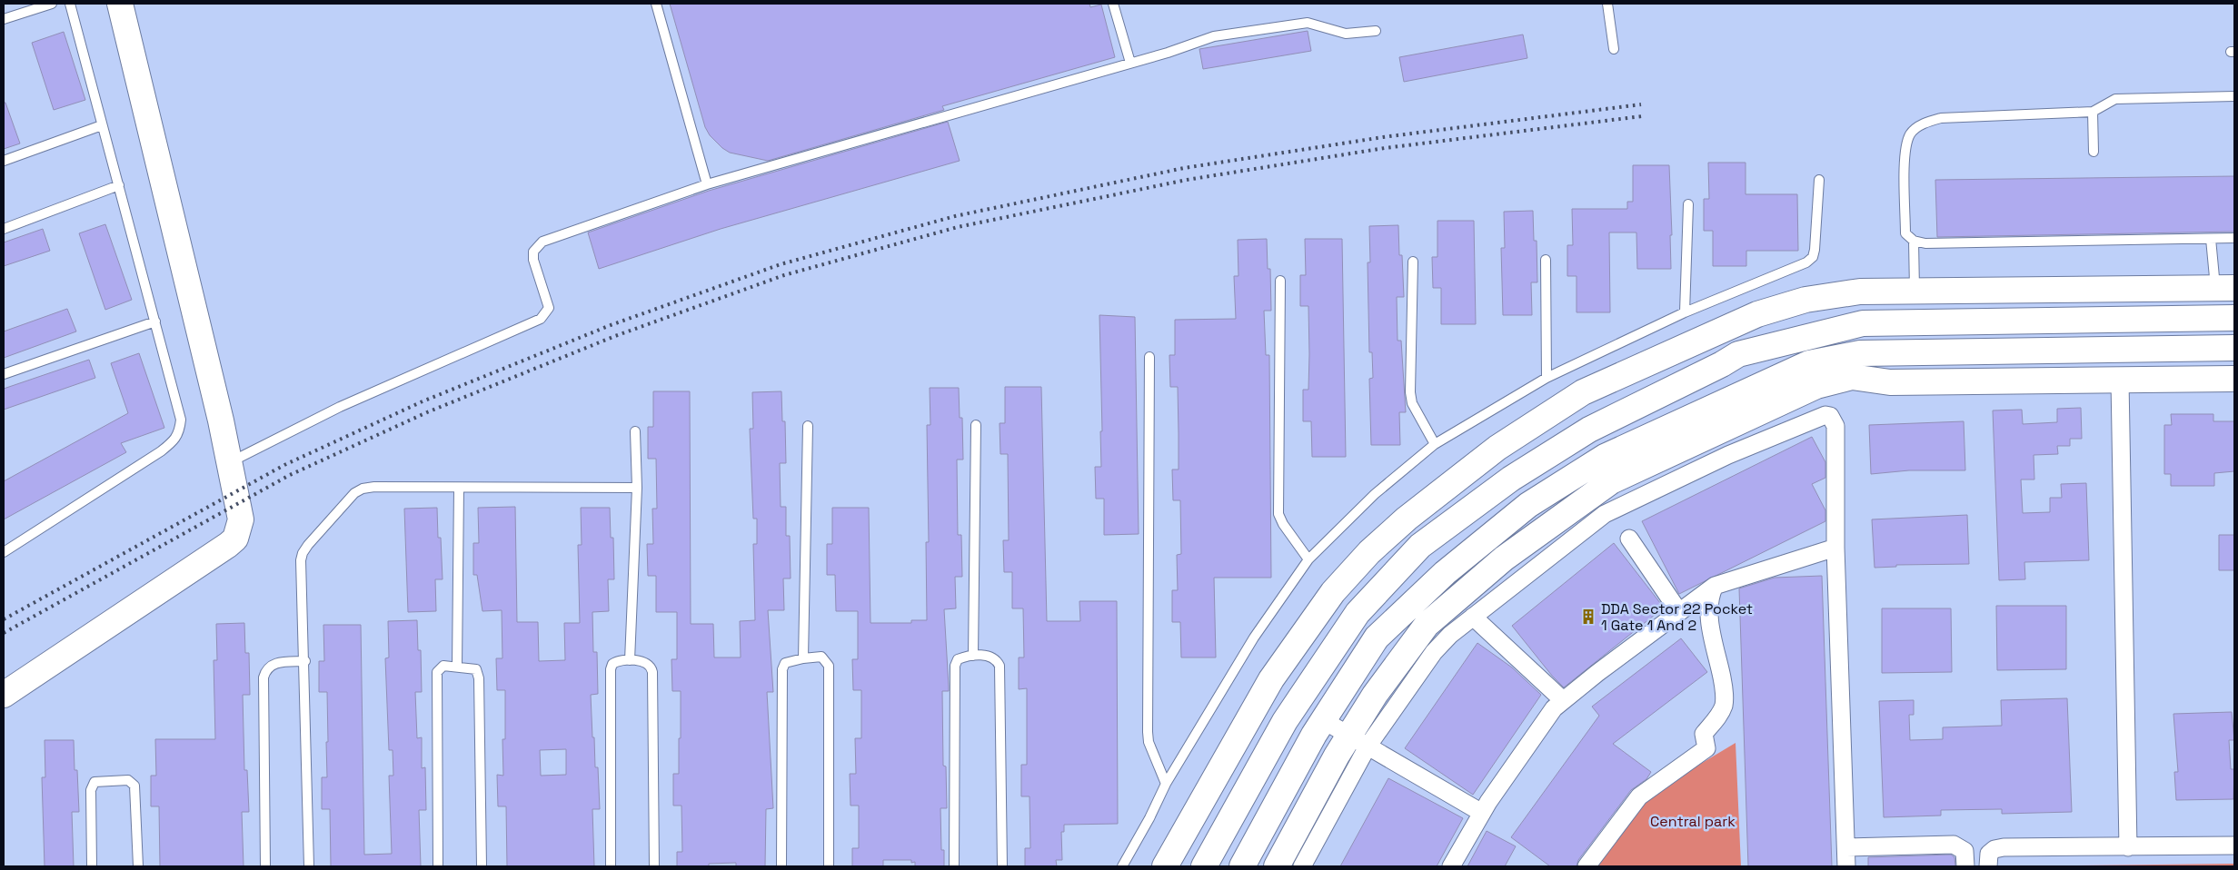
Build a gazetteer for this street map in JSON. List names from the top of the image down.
{
  "parks": ["Central park"],
  "places": {
    "building": ["DDA Sector 22 Pocket 1 Gate 1 And 2"]
  }
}
